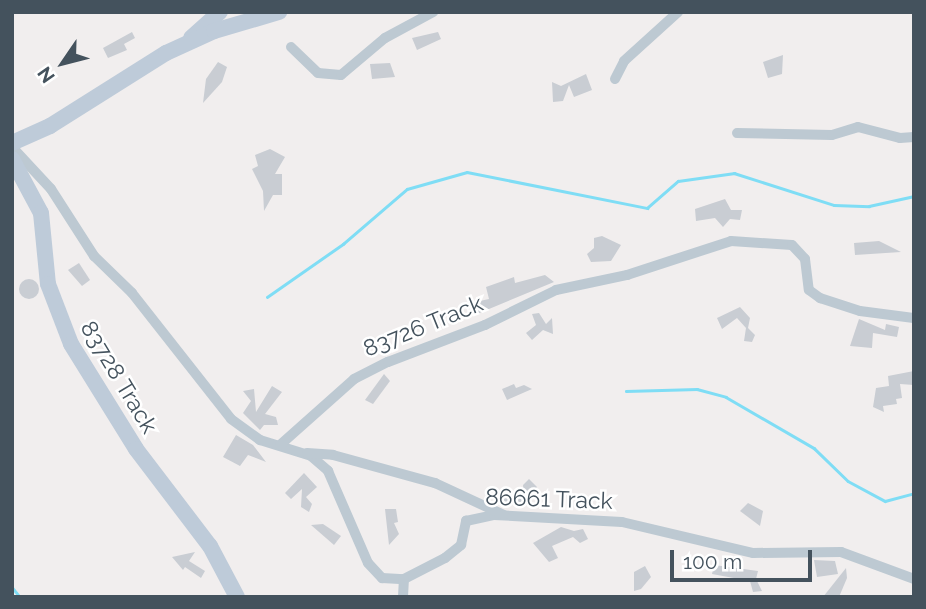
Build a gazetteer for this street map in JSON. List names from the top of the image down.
{
  "streets": {
    "street": ["83726 Track", "83728 Track", "86661 Track"]
  },
  "scale_bar": "100 m",
  "north": "bottom left"
}
